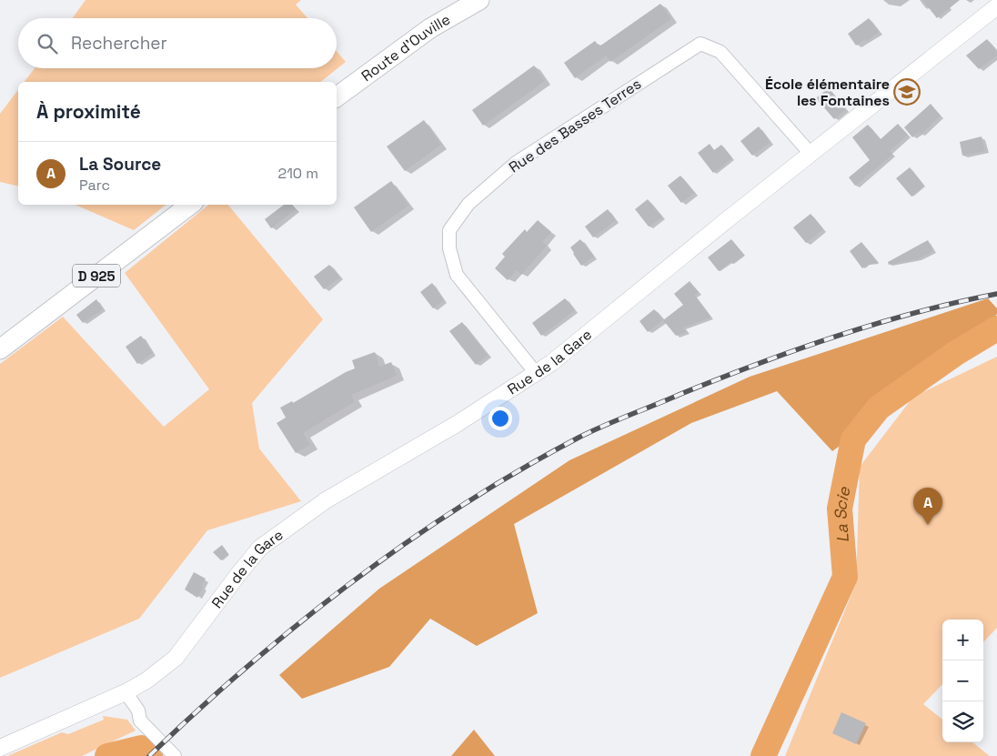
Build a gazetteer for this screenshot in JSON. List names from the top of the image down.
{
  "streets": {
    "main road": ["Route d'Ouville", "D 925"],
    "street": ["Rue des Basses Terres", "Rue de la Gare"]
  },
  "crossings": [
    ["Rue des Basses Terres", "Rue de la Gare"]
  ],
  "water": ["La Scie"],
  "places": {
    "school or university": ["École élémentaire les Fontaines"]
  },
  "page": {
    "search": "Rechercher",
    "heading": "À proximité",
    "list": [
      {
        "mark": "A",
        "name": "La Source",
        "note": "Parc",
        "value": "210 m"
      }
    ],
    "pins": "A",
    "map_buttons": ["+", "−"]
  }
}
